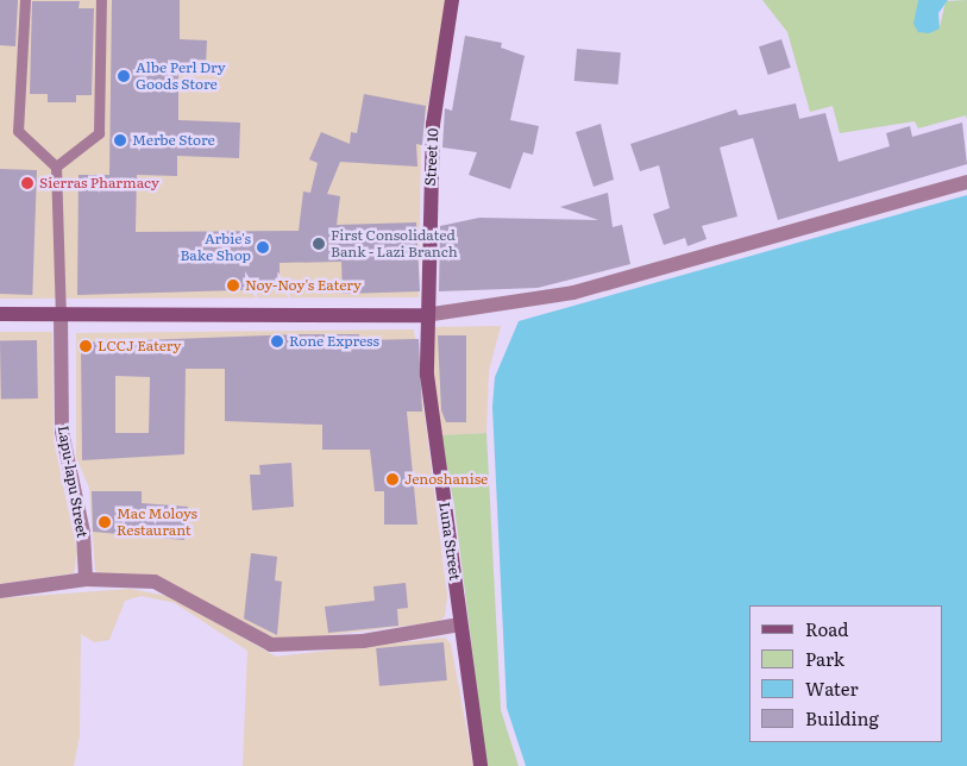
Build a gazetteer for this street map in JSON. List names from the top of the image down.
{
  "streets": {
    "street": ["Street 10", "Lapu-lapu Street", "Luna Street"]
  },
  "crossings": [
    ["Street 10", "Luna Street"]
  ],
  "places": [
    "Albe Perl Dry Goods Store",
    "Merbe Store",
    "Sierras Pharmacy",
    "First Consolidated Bank - Lazi Branch",
    "Arbie's Bake Shop",
    "Noy-Noy's Eatery",
    "Rone Express",
    "LCCJ Eatery",
    "Jenoshanise",
    "Mac Moloys Restaurant"
  ],
  "legend": [
    "Road",
    "Park",
    "Water",
    "Building"
  ]
}
